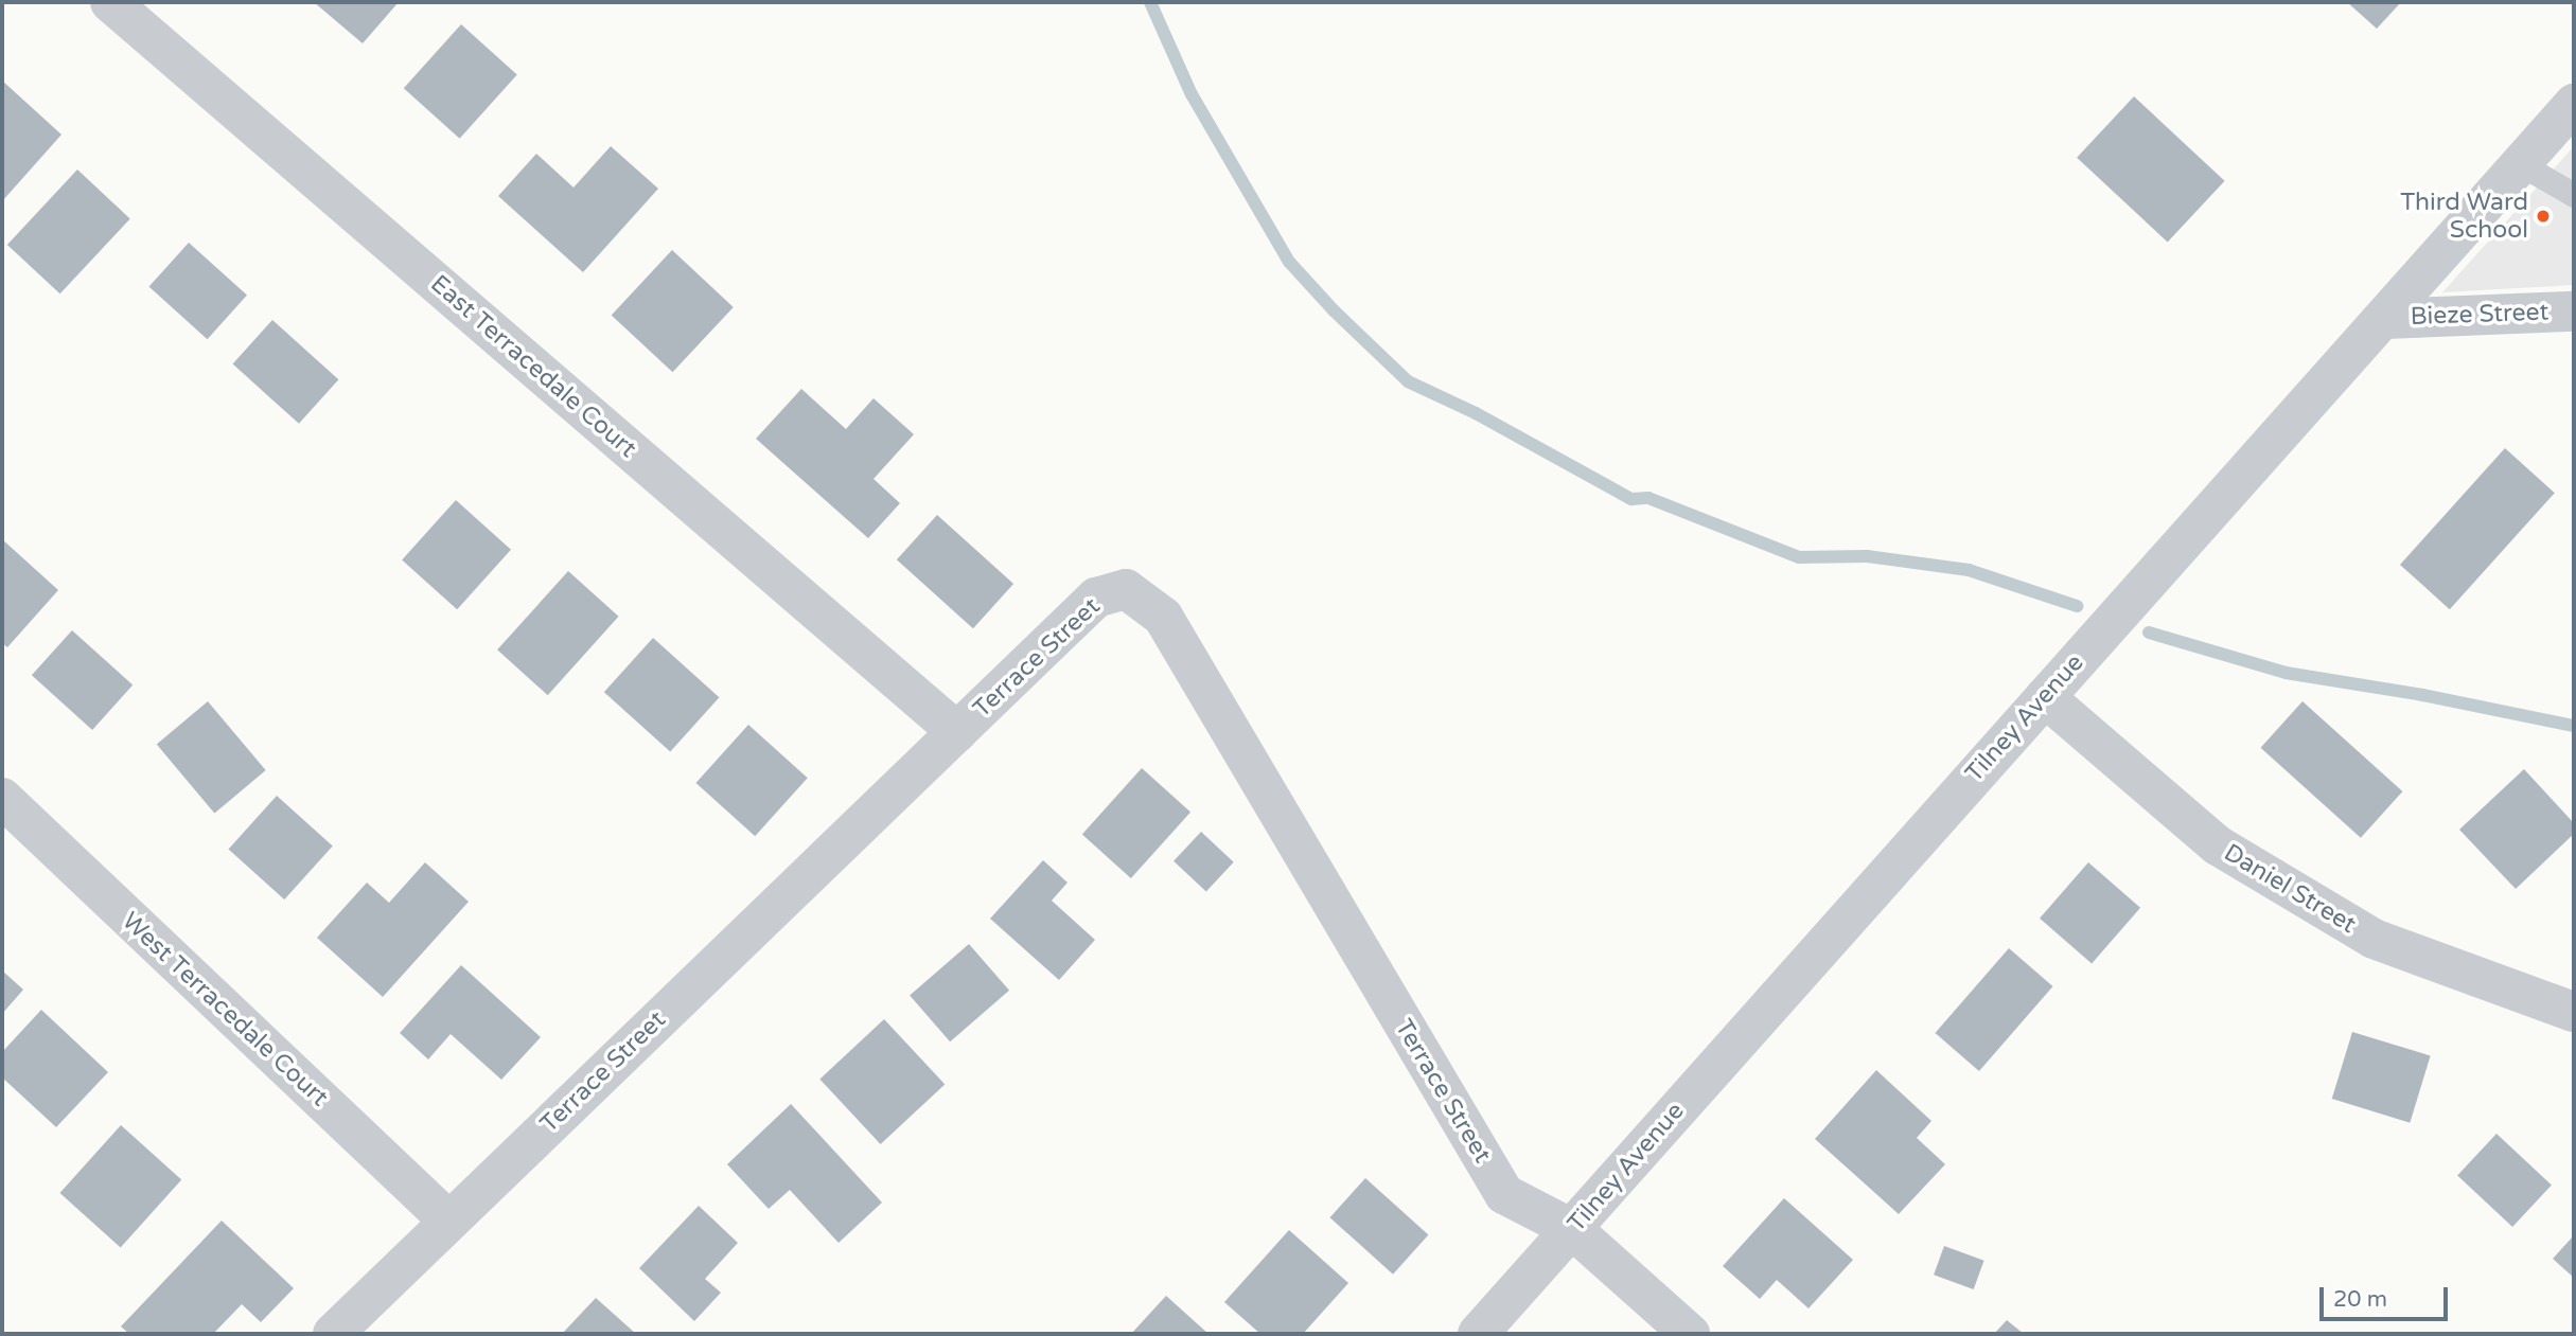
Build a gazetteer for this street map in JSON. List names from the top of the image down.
{
  "streets": {
    "street": [
      "Bieze Street",
      "East Terracedale Court",
      "Terrace Street",
      "Tilney Avenue",
      "Daniel Street",
      "West Terracedale Court"
    ]
  },
  "crossings": [
    ["Bieze Street", "Tilney Avenue"],
    ["East Terracedale Court", "Terrace Street"],
    ["Terrace Street", "Tilney Avenue"],
    ["Terrace Street", "West Terracedale Court"],
    ["Tilney Avenue", "Daniel Street"]
  ],
  "places": ["Third Ward School"],
  "scale_bar": "20 m"
}
